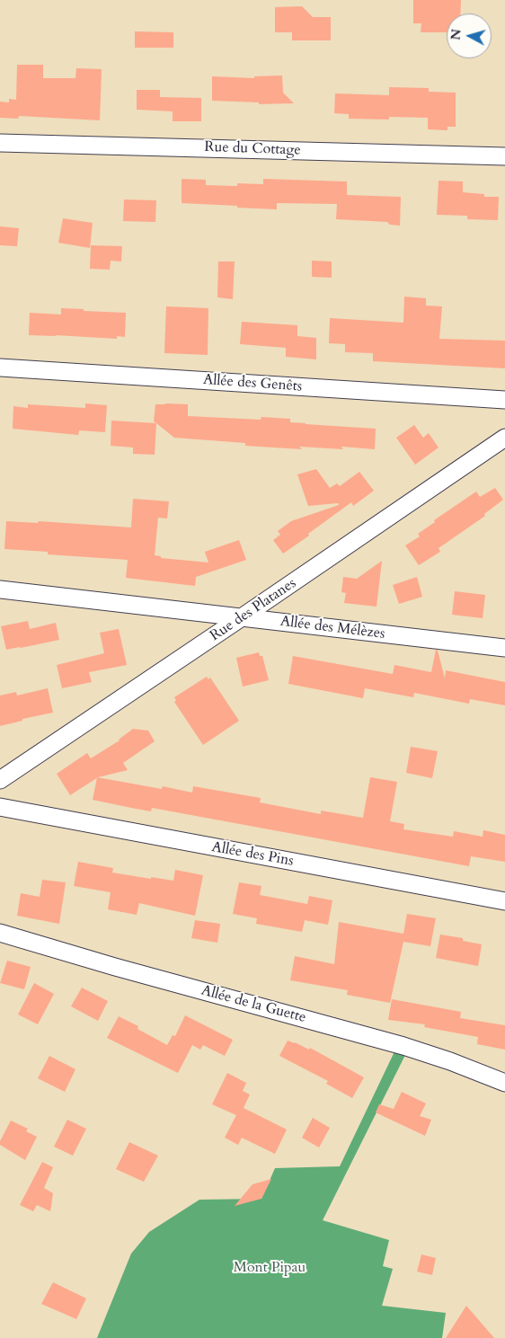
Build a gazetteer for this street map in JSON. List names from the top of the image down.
{
  "streets": {
    "street": [
      "Rue du Cottage",
      "Allée des Genêts",
      "Rue des Platanes",
      "Allée des Mélèzes",
      "Allée des Pins",
      "Allée de la Guette"
    ]
  },
  "crossings": [
    ["Rue des Platanes", "Allée des Mélèzes"]
  ],
  "parks": ["Mont Pipau"],
  "north": "left"
}
